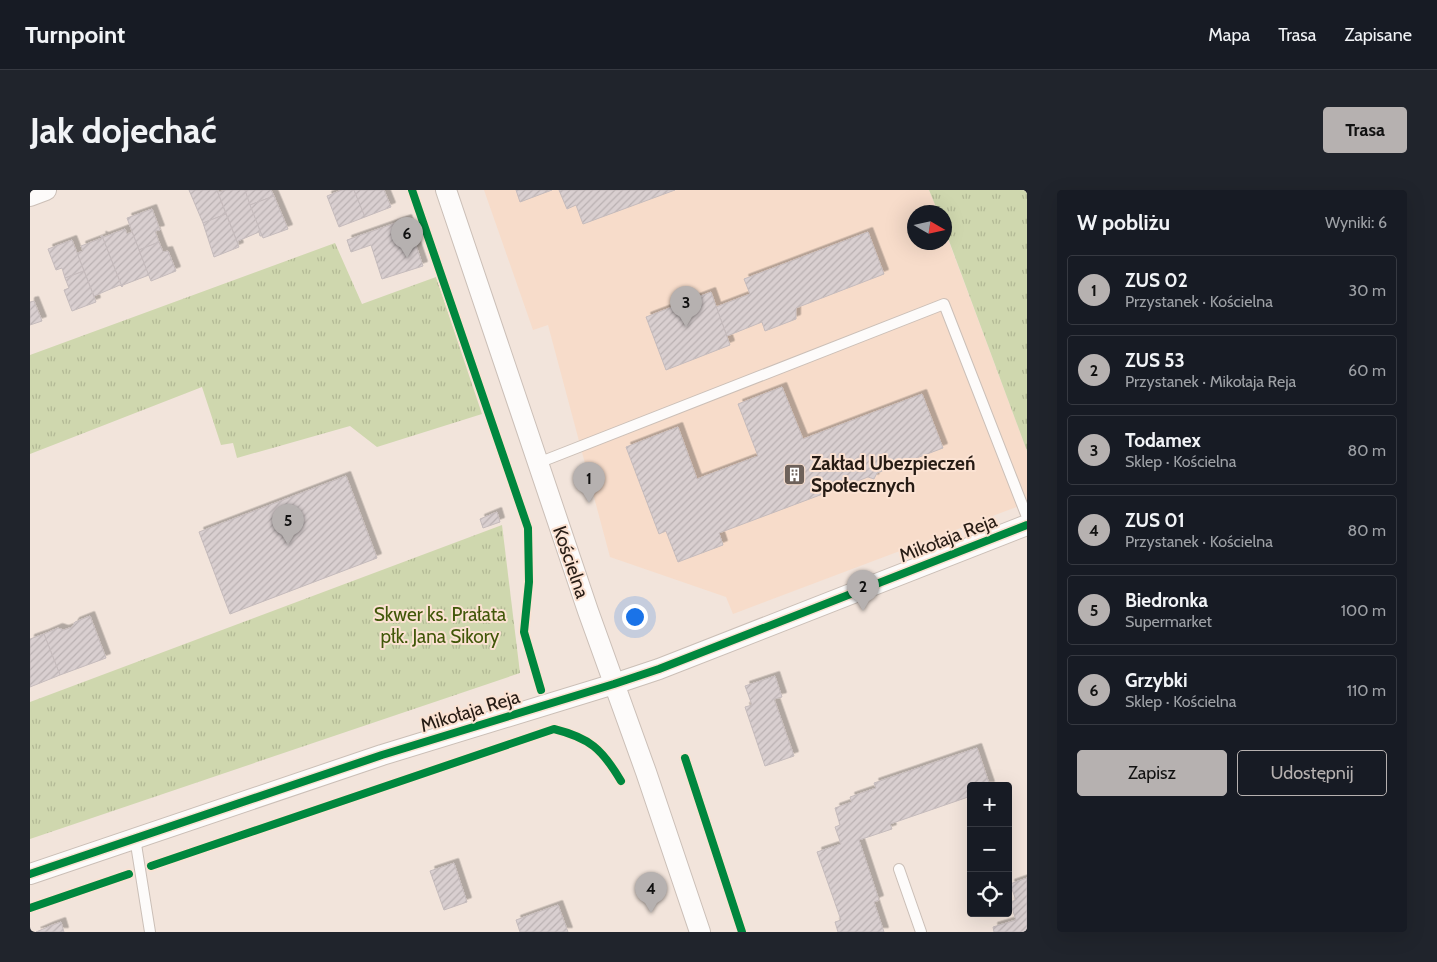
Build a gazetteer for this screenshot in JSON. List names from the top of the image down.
{
  "streets": {
    "street": ["Mikołaja Reja", "Kościelna"]
  },
  "crossings": [
    ["Mikołaja Reja", "Kościelna"]
  ],
  "parks": ["Skwer ks. Prałata płk. Jana Sikory"],
  "places": {
    "building": ["Zakład Ubezpieczeń Społecznych"]
  },
  "north": "right",
  "page": {
    "header": "Turnpoint",
    "nav": ["Mapa", "Trasa", "Zapisane"],
    "buttons": [
      "Trasa",
      ["Zapisz", "Udostępnij"]
    ],
    "title": "Jak dojechać",
    "heading": ["W pobliżu", "Wyniki: 6"],
    "pins": [
      "6",
      "3",
      "1",
      "5",
      "2",
      "4"
    ],
    "list": [
      {
        "mark": "1",
        "name": "ZUS 02",
        "note": "Przystanek · Kościelna",
        "value": "30 m"
      },
      {
        "mark": "2",
        "name": "ZUS 53",
        "note": "Przystanek · Mikołaja Reja",
        "value": "60 m"
      },
      {
        "mark": "3",
        "name": "Todamex",
        "note": "Sklep · Kościelna",
        "value": "80 m"
      },
      {
        "mark": "4",
        "name": "ZUS 01",
        "note": "Przystanek · Kościelna",
        "value": "80 m"
      },
      {
        "mark": "5",
        "name": "Biedronka",
        "note": "Supermarket",
        "value": "100 m"
      },
      {
        "mark": "6",
        "name": "Grzybki",
        "note": "Sklep · Kościelna",
        "value": "110 m"
      }
    ],
    "map_buttons": ["+", "−"]
  }
}
